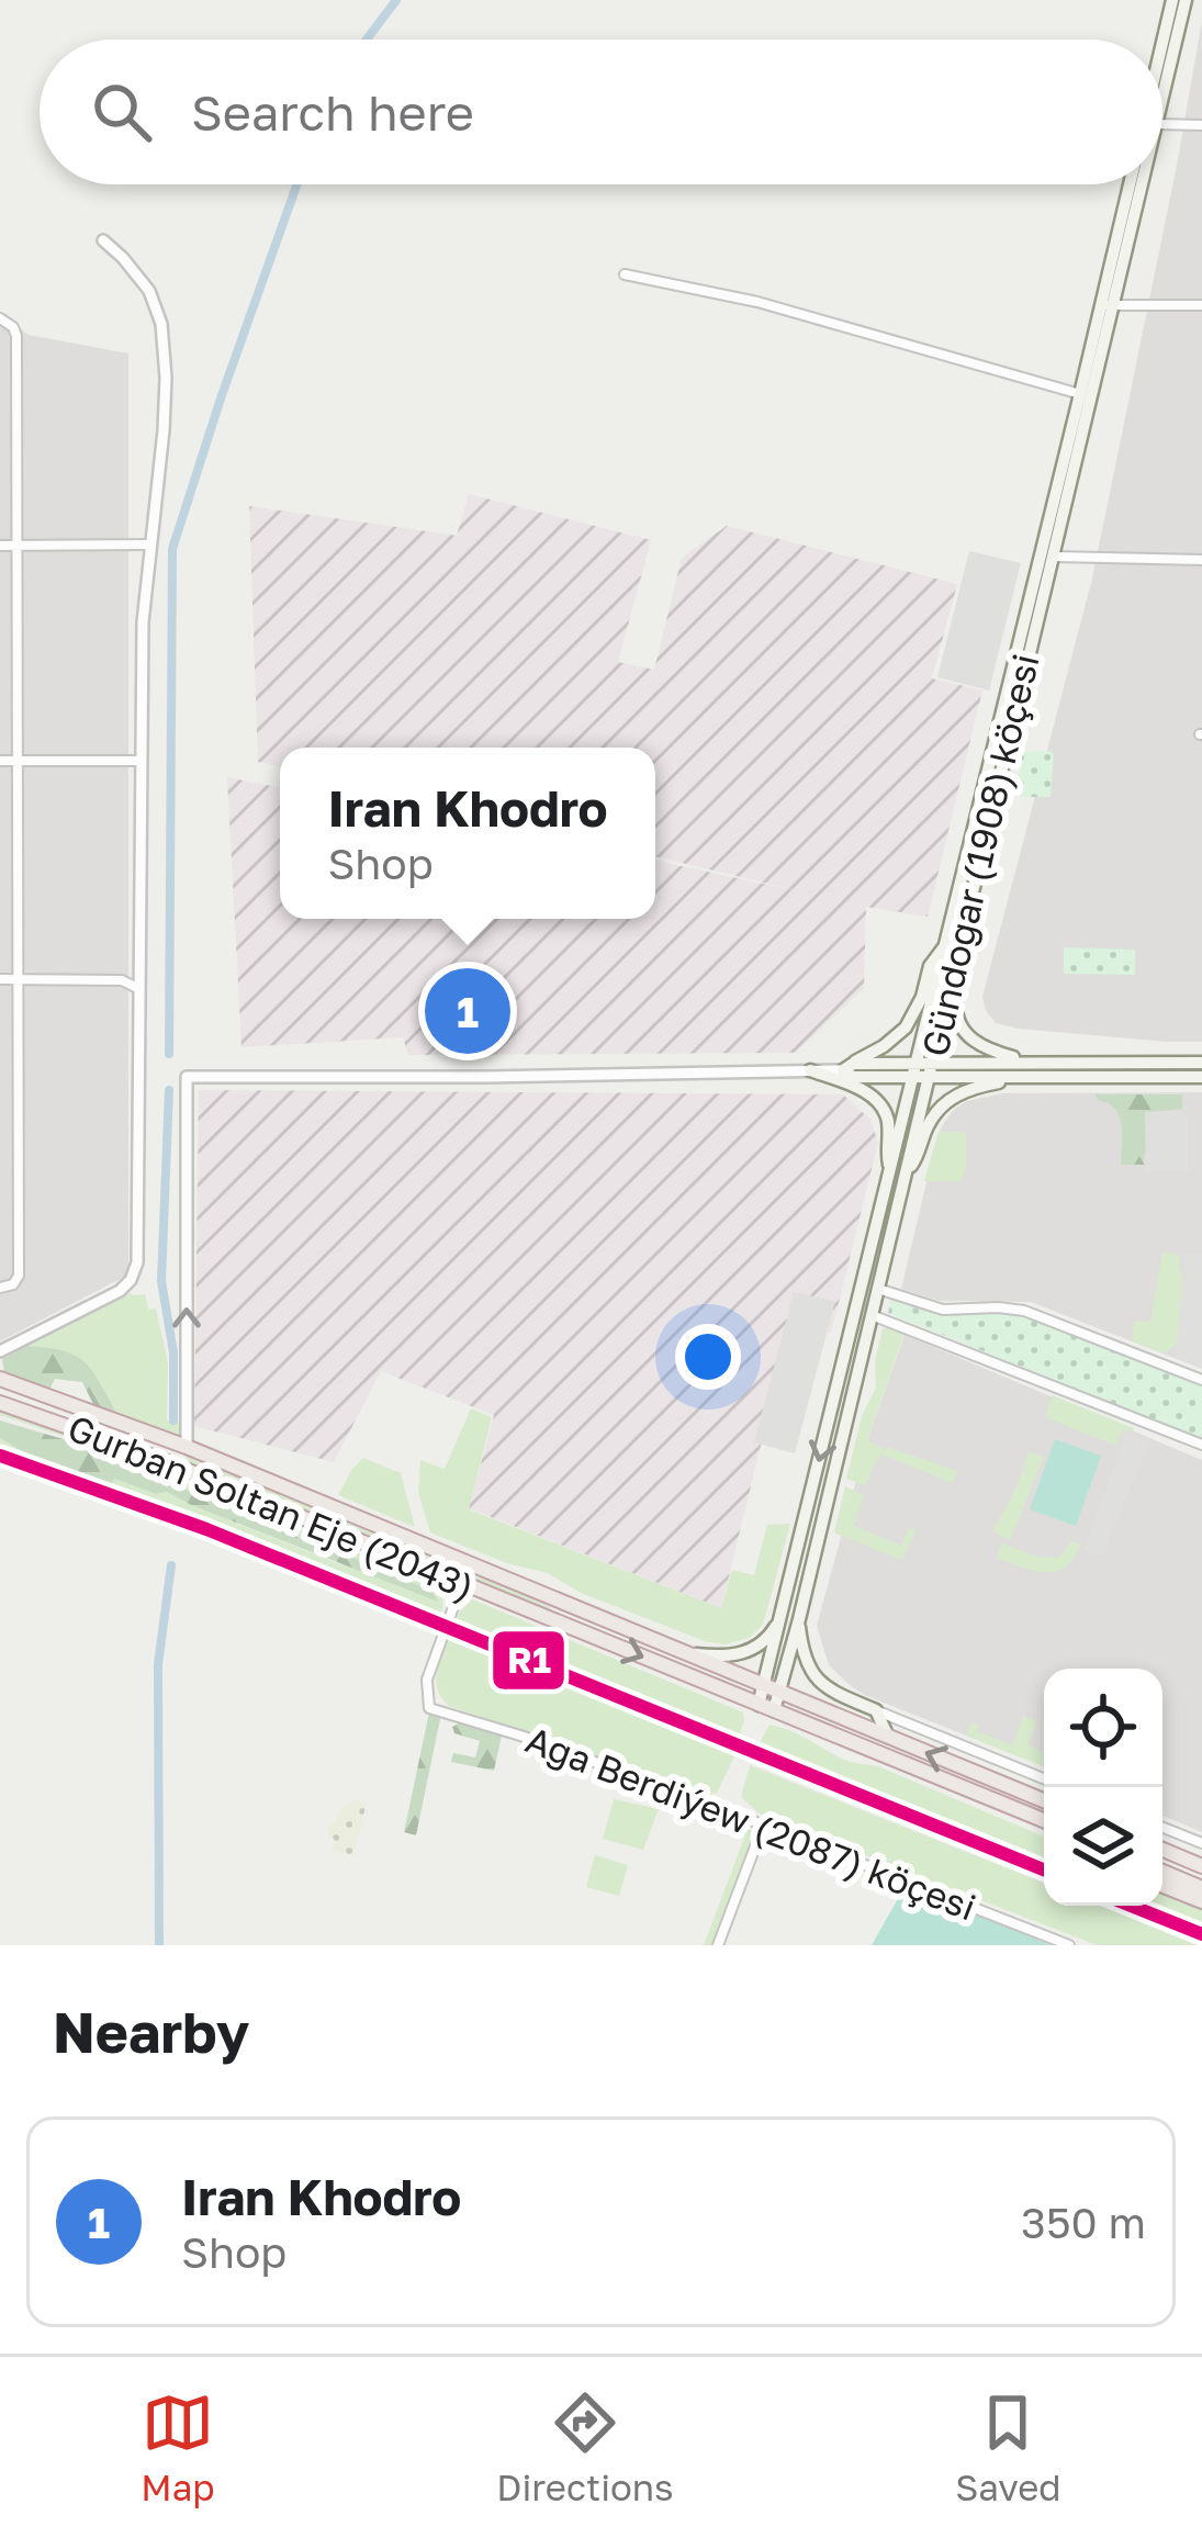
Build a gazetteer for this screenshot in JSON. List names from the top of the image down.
{
  "streets": {
    "highway": ["Gurban Soltan Eje (2043)"],
    "main road": ["Gündogar (1908) köçesi"],
    "street": ["Aga Berdiýew (2087) köçesi"]
  },
  "crossings": [
    ["Gündogar (1908) köçesi", "Gurban Soltan Eje (2043)"],
    ["Gurban Soltan Eje (2043)", "Aga Berdiýew (2087) köçesi"]
  ],
  "lines": ["transit line R1"],
  "page": {
    "search": "Search here",
    "popup": ["Iran Khodro", "Shop"],
    "pins": "1",
    "heading": "Nearby",
    "list": [
      {
        "mark": "1",
        "name": "Iran Khodro",
        "note": "Shop",
        "value": "350 m"
      }
    ],
    "nav": ["Map", "Directions", "Saved"]
  }
}
